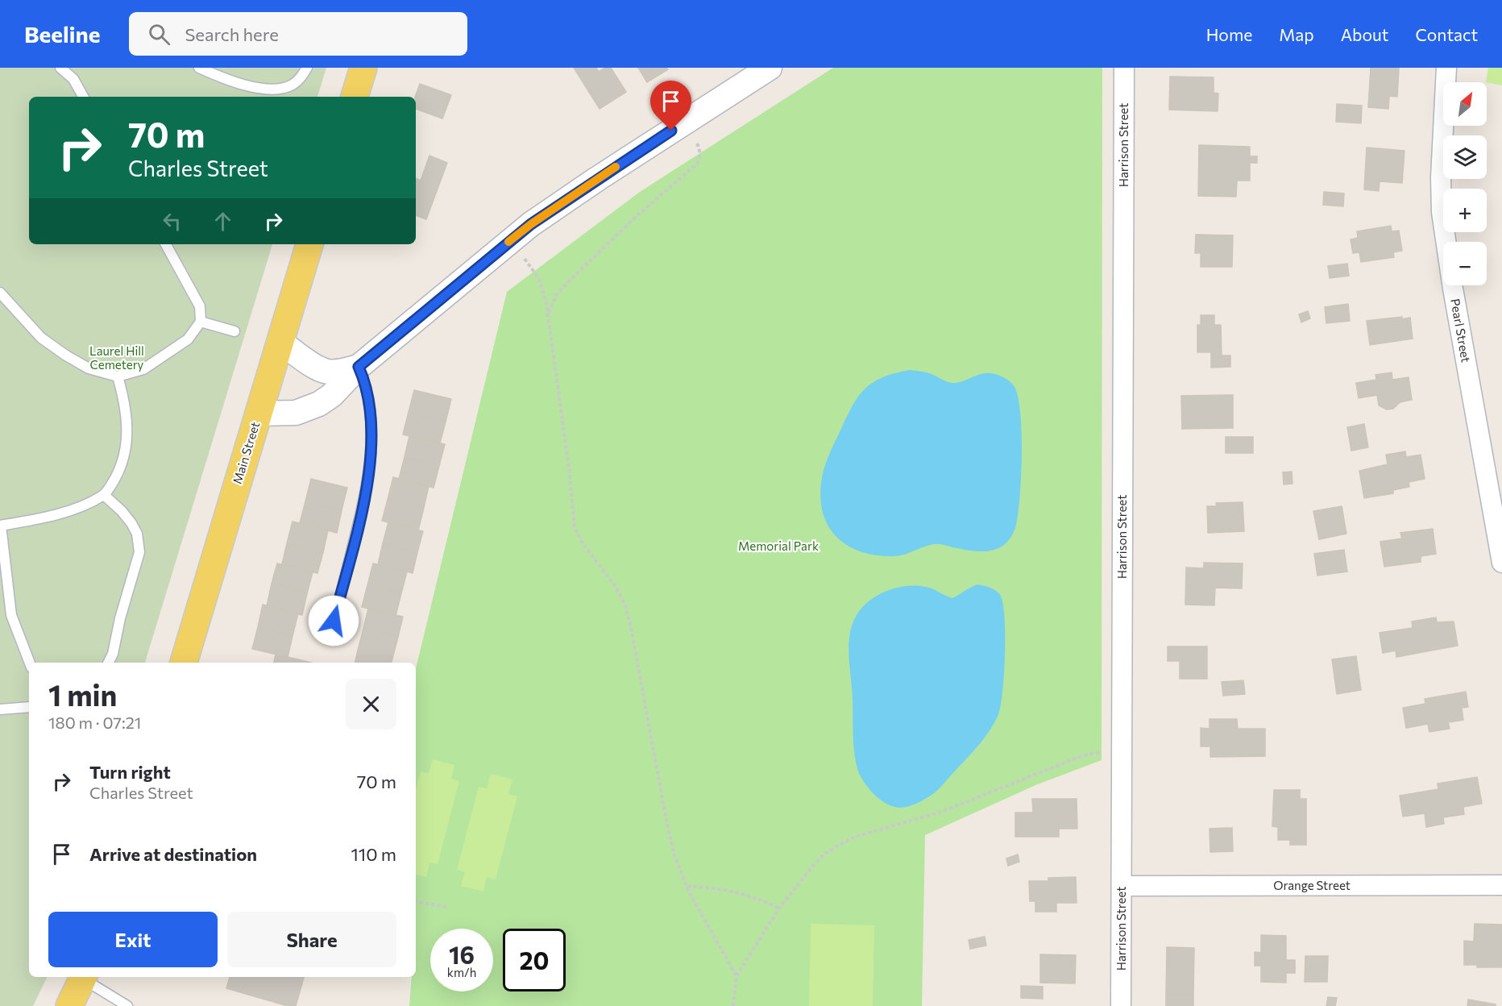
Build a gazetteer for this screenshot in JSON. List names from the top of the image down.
{
  "streets": {
    "main road": ["Main Street"],
    "street": ["Harrison Street", "Pearl Street", "Orange Street"]
  },
  "crossings": [
    ["Harrison Street", "Orange Street"]
  ],
  "parks": ["Laurel Hill Cemetery", "Memorial Park"],
  "north": "top right",
  "page": {
    "header": "Beeline",
    "search": "Search here",
    "nav": [
      "Home",
      "Map",
      "About",
      "Contact"
    ],
    "map_buttons": ["+", "−"],
    "turn": ["70 m", "Charles Street"],
    "heading": ["1 min", "180 m · 07:21"],
    "list": [
      {
        "name": "Turn right",
        "note": "Charles Street",
        "value": "70 m"
      },
      {
        "name": "Arrive at destination",
        "value": "110 m"
      }
    ],
    "buttons": ["Exit", "Share"],
    "speed": "16 km/h",
    "limit": "20"
  }
}
